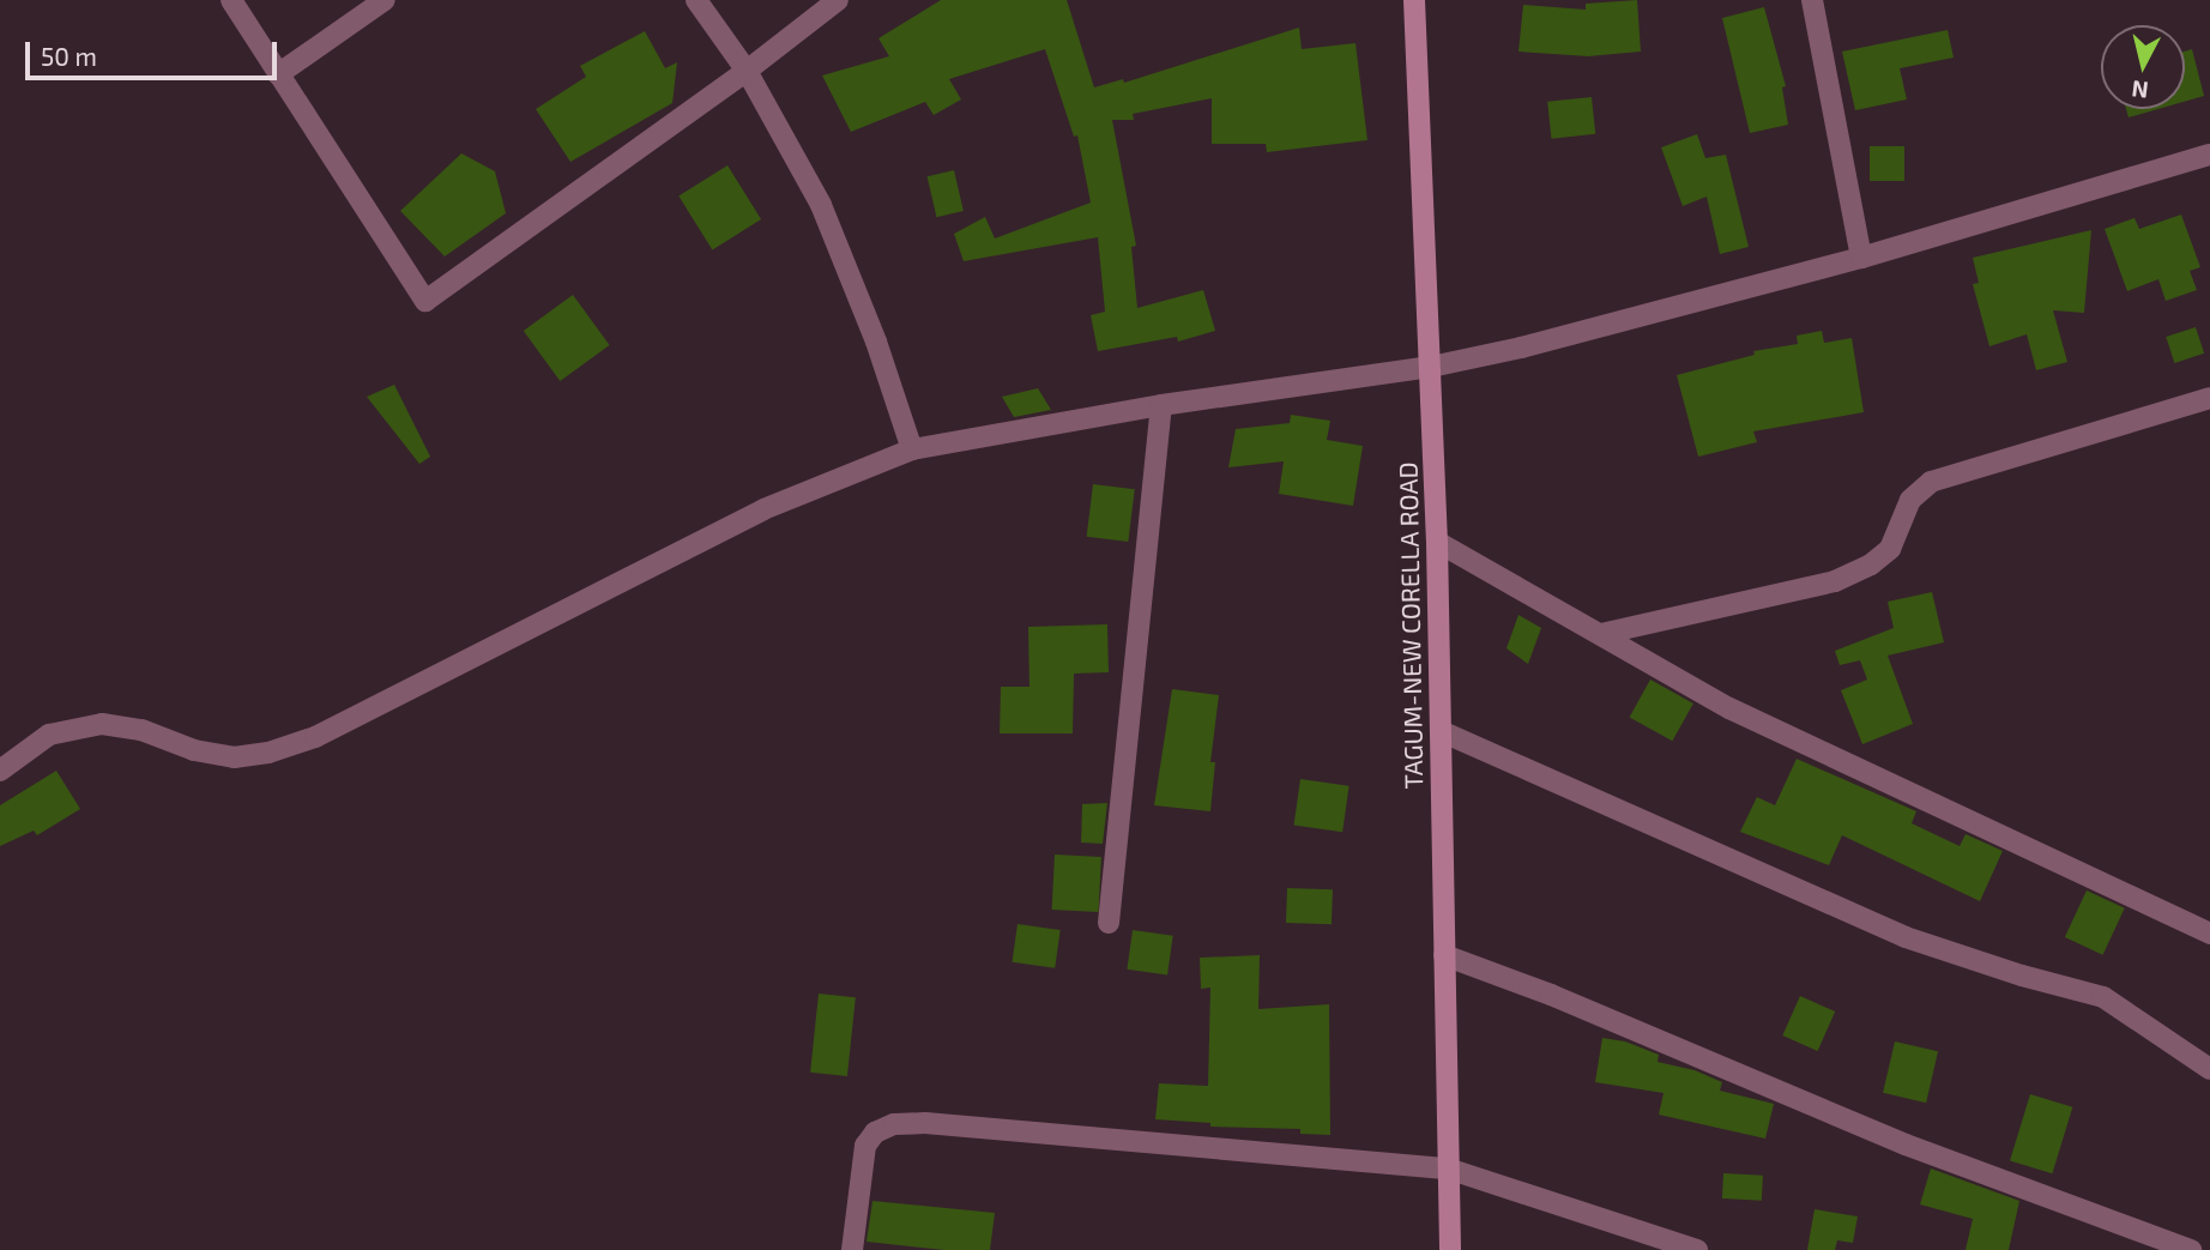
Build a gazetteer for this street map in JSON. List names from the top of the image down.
{
  "streets": {
    "main road": ["TAGUM-NEW CORELLA ROAD"]
  },
  "scale_bar": "50 m",
  "north": "bottom"
}
